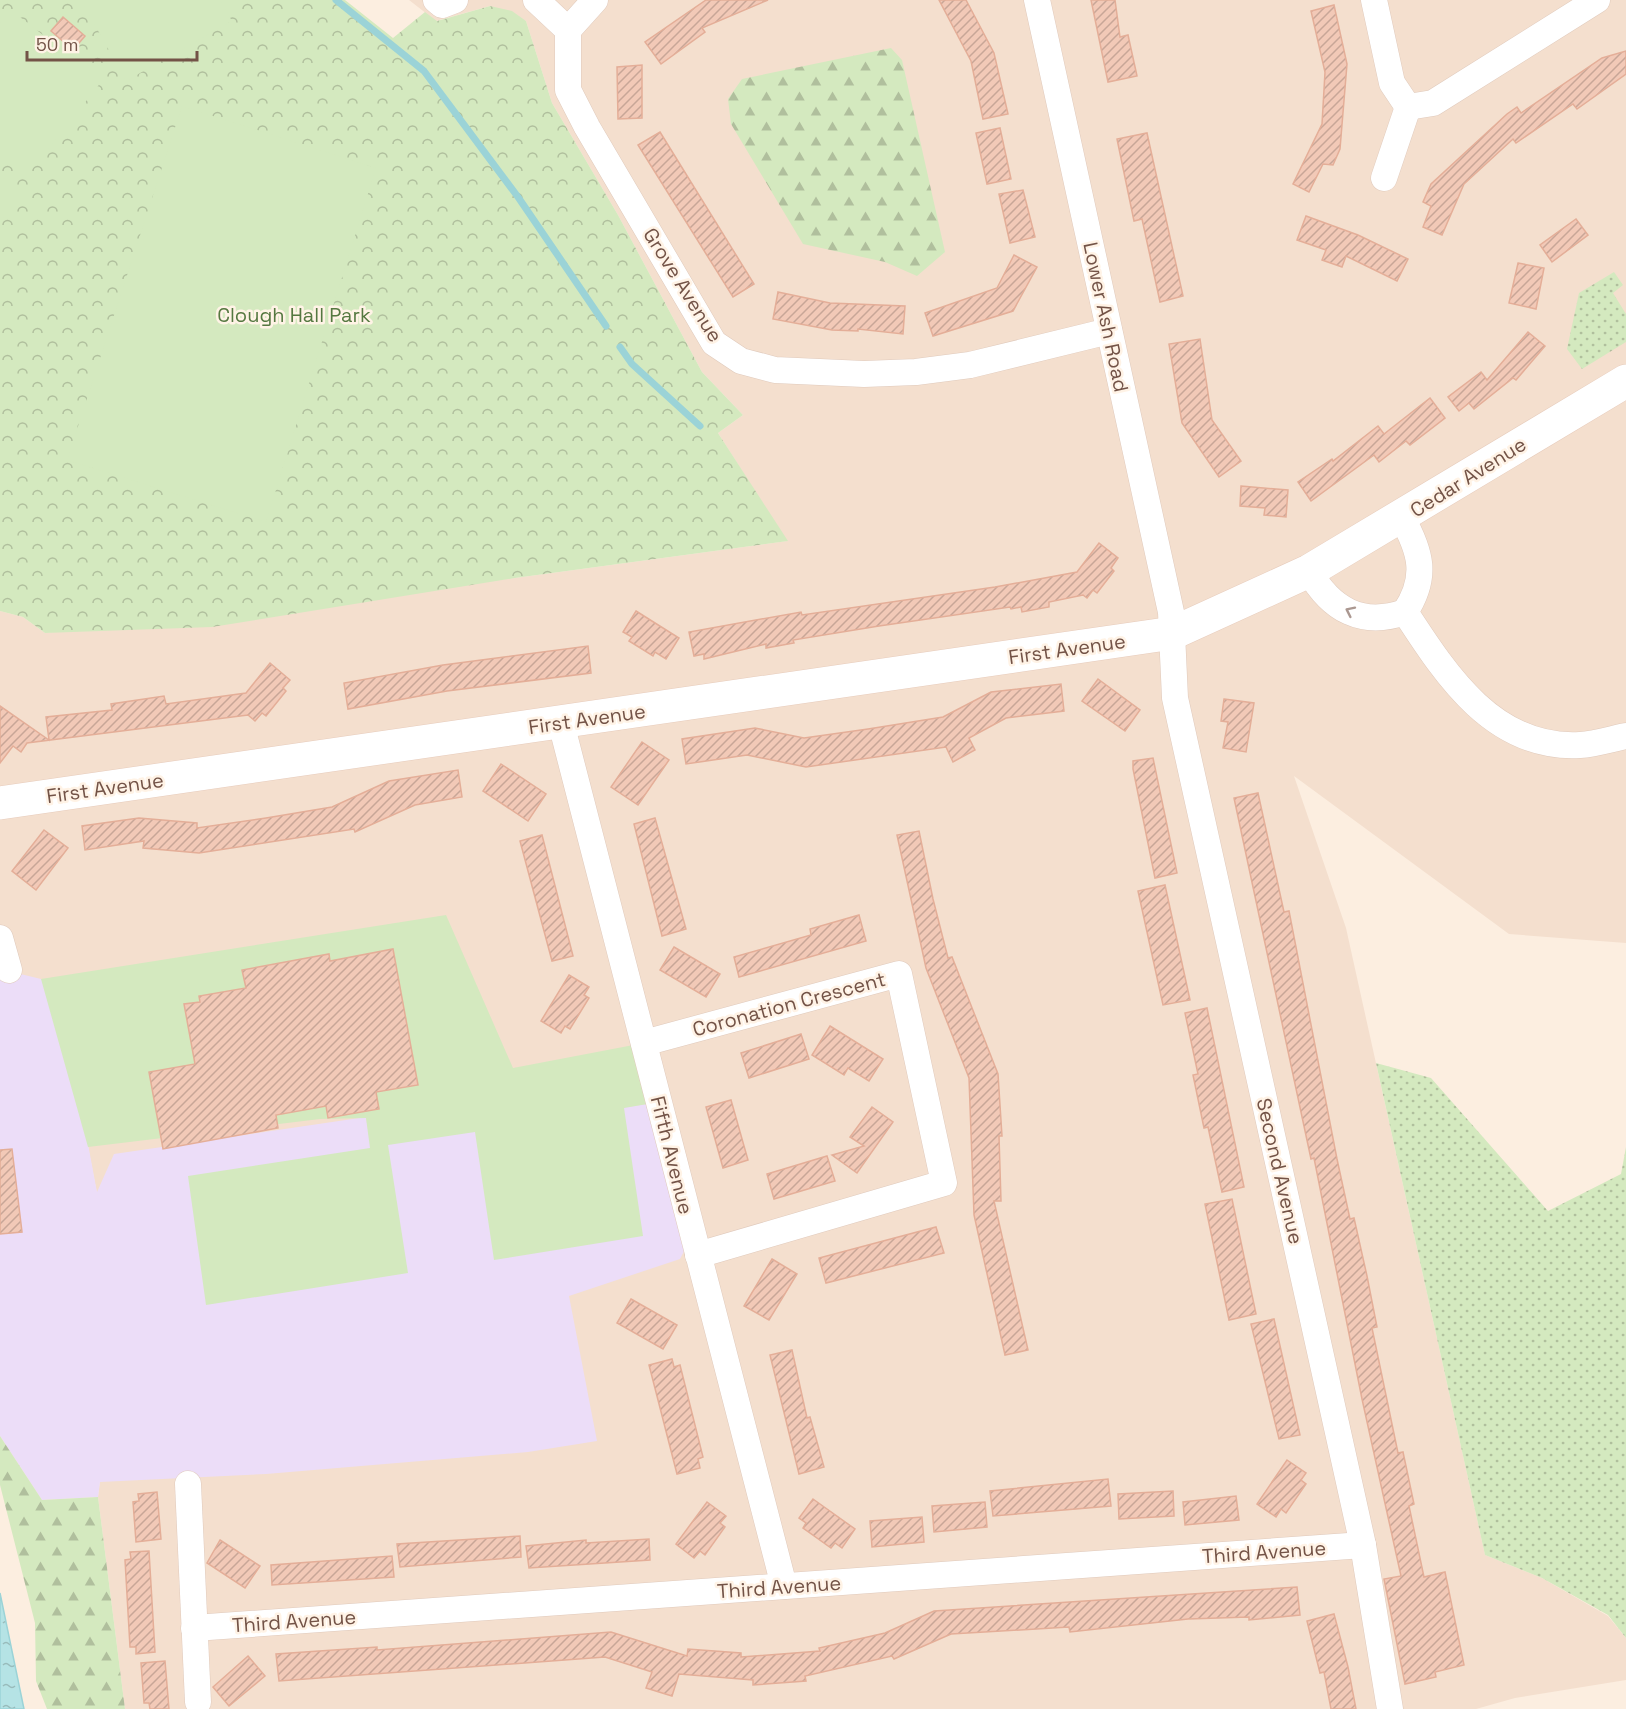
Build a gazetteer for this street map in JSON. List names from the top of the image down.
{
  "streets": {
    "main road": ["Cedar Avenue", "First Avenue"],
    "street": [
      "Grove Avenue",
      "Lower Ash Road",
      "Coronation Crescent",
      "Fifth Avenue",
      "Second Avenue",
      "Third Avenue"
    ]
  },
  "crossings": [
    ["Grove Avenue", "Lower Ash Road"],
    ["Lower Ash Road", "Cedar Avenue"],
    ["Lower Ash Road", "First Avenue"],
    ["Lower Ash Road", "Second Avenue"],
    ["Cedar Avenue", "First Avenue"],
    ["Cedar Avenue", "Second Avenue"],
    ["First Avenue", "Fifth Avenue"],
    ["First Avenue", "Second Avenue"],
    ["Coronation Crescent", "Fifth Avenue"],
    ["Fifth Avenue", "Third Avenue"],
    ["Second Avenue", "Third Avenue"]
  ],
  "parks": ["Clough Hall Park"],
  "scale_bar": "50 m"
}
